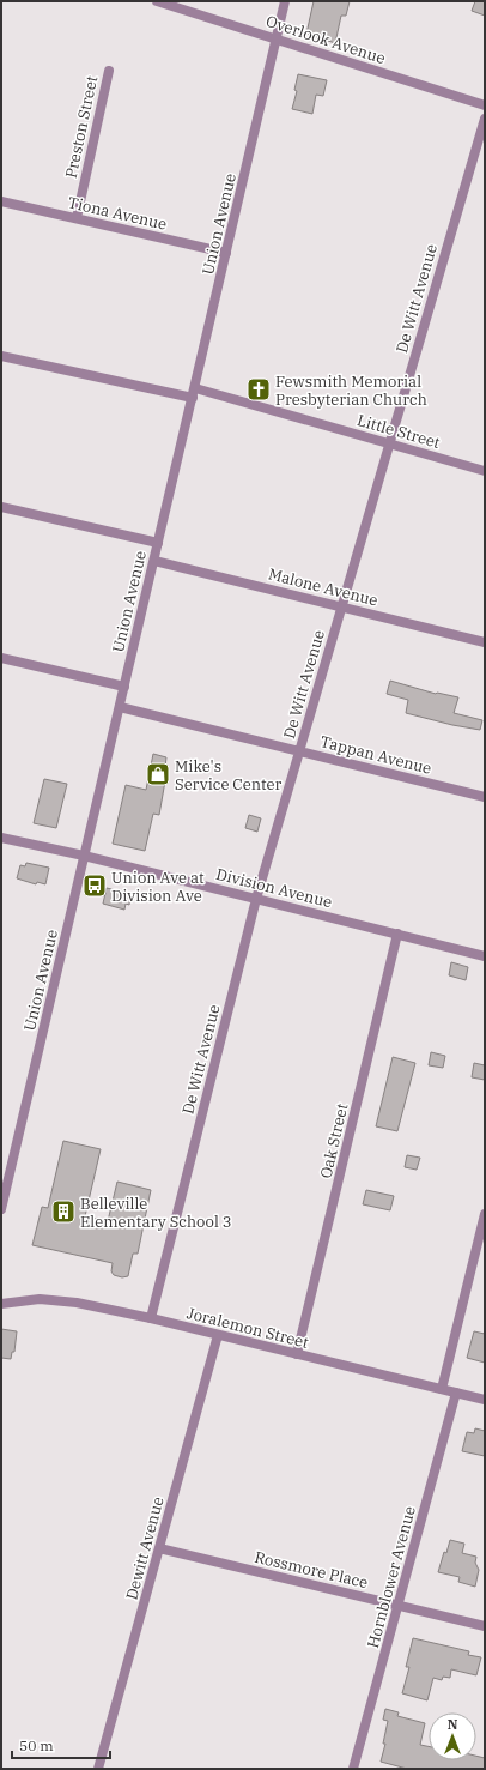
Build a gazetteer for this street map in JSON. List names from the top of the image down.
{
  "streets": {
    "street": [
      "Overlook Avenue",
      "Preston Street",
      "Tiona Avenue",
      "Union Avenue",
      "De Witt Avenue",
      "Little Street",
      "Malone Avenue",
      "Tappan Avenue",
      "Division Avenue",
      "Oak Street",
      "Joralemon Street",
      "Dewitt Avenue",
      "Rossmore Place",
      "Hornblower Avenue"
    ]
  },
  "crossings": [
    ["Overlook Avenue", "Union Avenue"],
    ["Preston Street", "Tiona Avenue"],
    ["Tiona Avenue", "Union Avenue"],
    ["Union Avenue", "Little Street"],
    ["Union Avenue", "Malone Avenue"],
    ["Union Avenue", "Tappan Avenue"],
    ["Union Avenue", "Division Avenue"],
    ["De Witt Avenue", "Little Street"],
    ["De Witt Avenue", "Malone Avenue"],
    ["De Witt Avenue", "Tappan Avenue"],
    ["De Witt Avenue", "Division Avenue"],
    ["De Witt Avenue", "Joralemon Street"],
    ["Division Avenue", "Oak Street"],
    ["Oak Street", "Joralemon Street"],
    ["Joralemon Street", "Dewitt Avenue"],
    ["Joralemon Street", "Hornblower Avenue"],
    ["Dewitt Avenue", "Rossmore Place"],
    ["Rossmore Place", "Hornblower Avenue"]
  ],
  "places": {
    "church": ["Fewsmith Memorial Presbyterian Church"],
    "shop": ["Mike's Service Center"],
    "bus stop": ["Union Ave at Division Ave"],
    "building": ["Belleville Elementary School 3"]
  },
  "scale_bar": "50 m",
  "north": "top"
}
